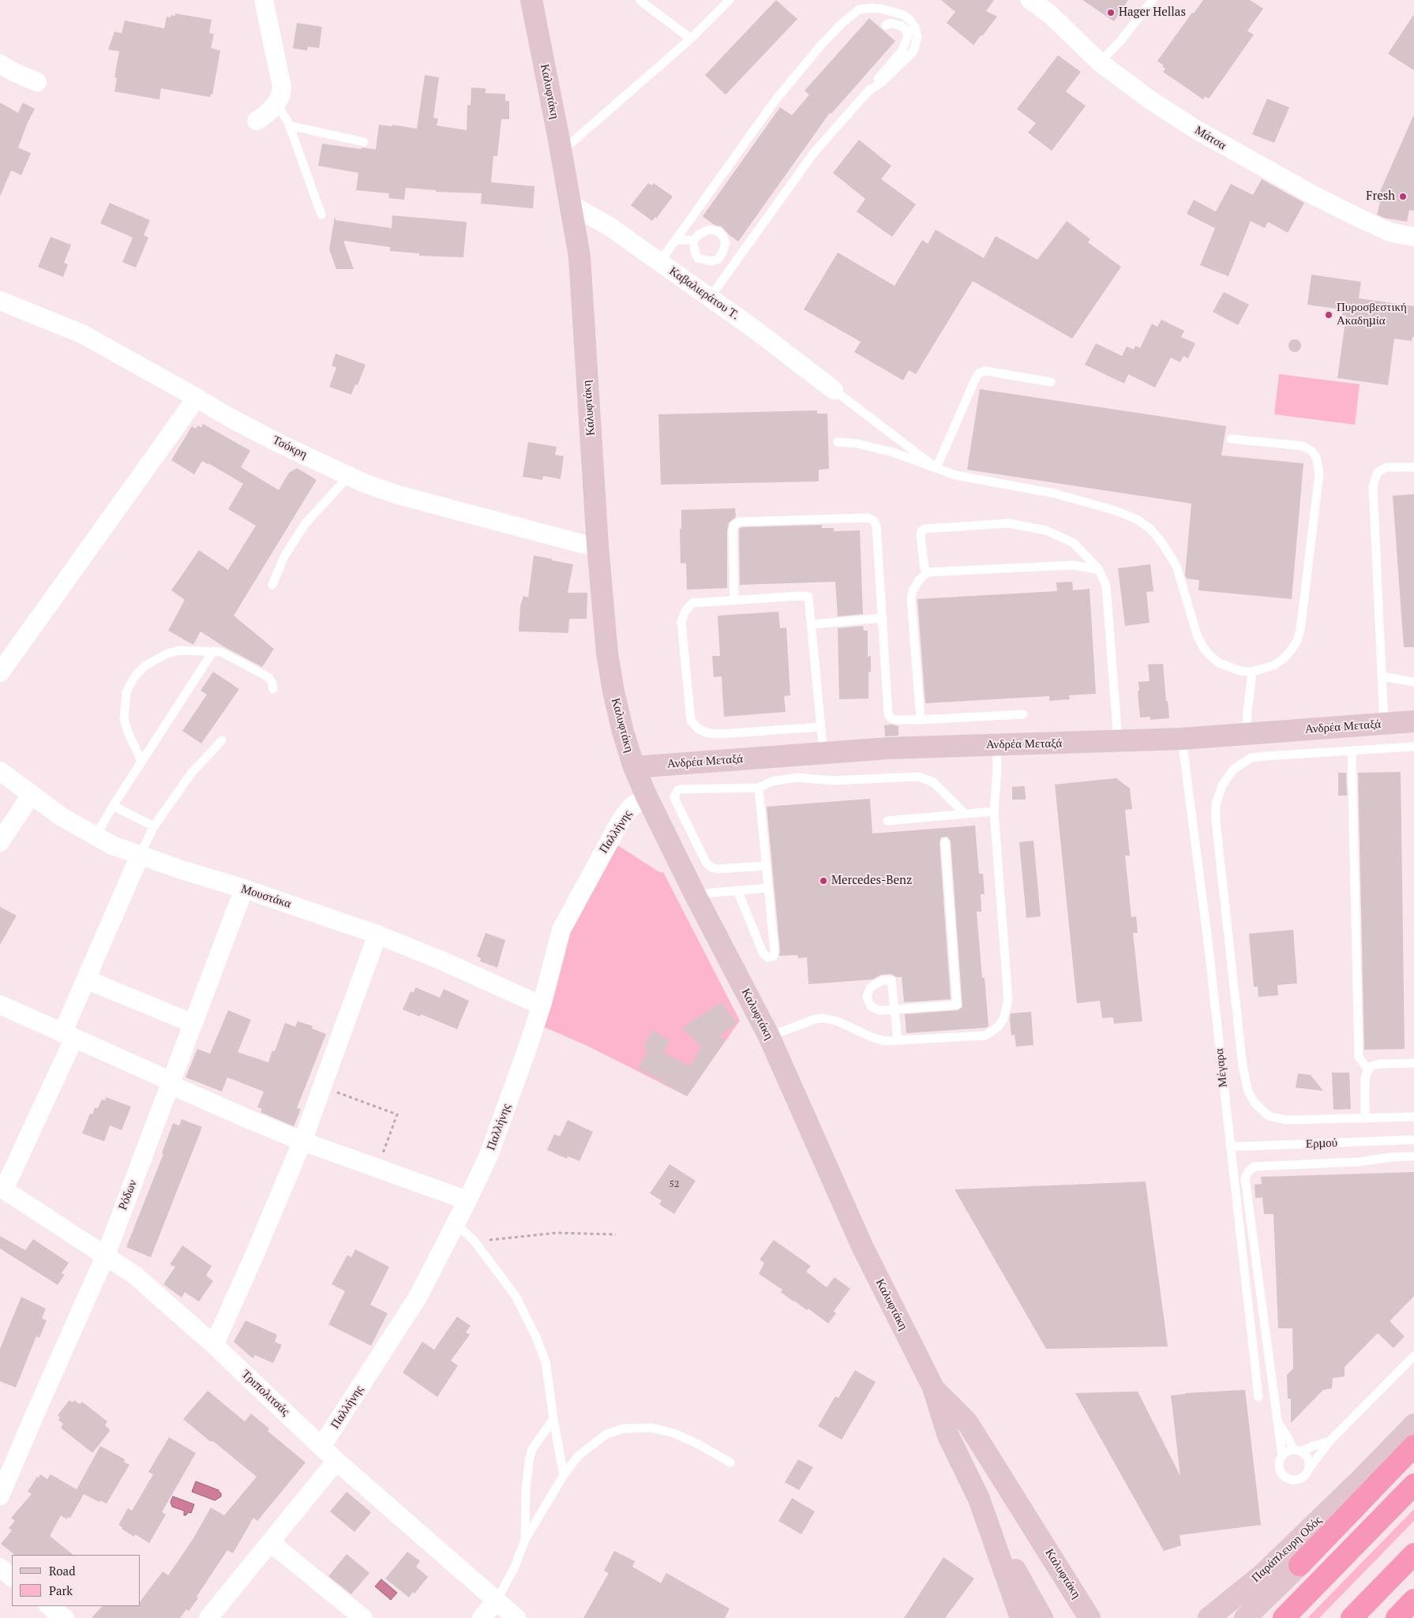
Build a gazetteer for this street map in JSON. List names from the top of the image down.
{
  "streets": {
    "main road": ["Καλυφτάκη", "Ανδρέα Μεταξά", "Παράπλευρη Οδός"],
    "street": [
      "Μάτσα",
      "Καβαλιεράτου Τ.",
      "Τσόκρη",
      "Παλλήνης",
      "Μουστάκα",
      "Ρόδων",
      "Τριπολιτσάς"
    ],
    "lane": ["Μέγαρα", "Ερμού"]
  },
  "crossings": [
    ["Καλυφτάκη", "Καβαλιεράτου Τ."],
    ["Καλυφτάκη", "Τσόκρη"],
    ["Καλυφτάκη", "Ανδρέα Μεταξά"],
    ["Καλυφτάκη", "Παλλήνης"],
    ["Ανδρέα Μεταξά", "Μέγαρα"],
    ["Παλλήνης", "Μουστάκα"],
    ["Παλλήνης", "Τριπολιτσάς"],
    ["Μουστάκα", "Ρόδων"],
    ["Μέγαρα", "Ερμού"],
    ["Ρόδων", "Τριπολιτσάς"]
  ],
  "places": [
    "Hager Hellas",
    "Fresh",
    "Πυροσβεστική Ακαδημία",
    "Mercedes-Benz"
  ],
  "house_numbers": ["52"],
  "legend": ["Road", "Park"]
}
